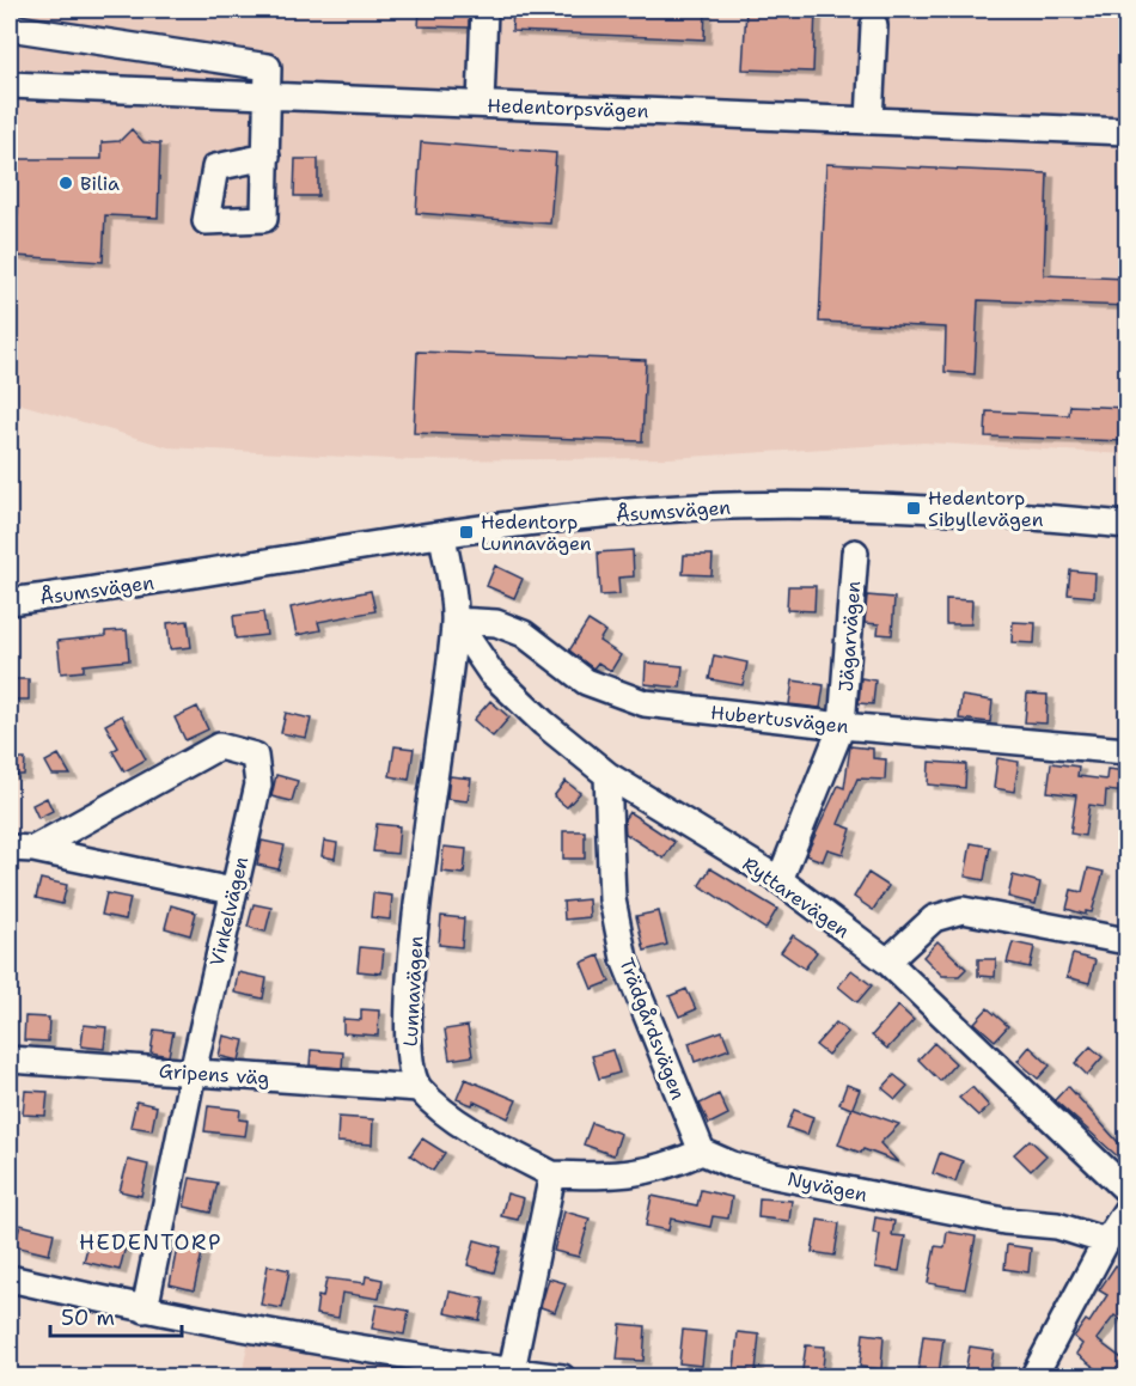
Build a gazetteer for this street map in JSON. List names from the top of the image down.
{
  "streets": {
    "street": [
      "Hedentorpsvägen",
      "Åsumsvägen",
      "Jägarvägen",
      "Hubertusvägen",
      "Ryttarevägen",
      "Vinkelvägen",
      "Lunnavägen",
      "Trädgårdsvägen",
      "Gripens väg",
      "Nyvägen"
    ]
  },
  "crossings": [
    ["Åsumsvägen", "Lunnavägen"],
    ["Jägarvägen", "Hubertusvägen"],
    ["Jägarvägen", "Ryttarevägen"],
    ["Hubertusvägen", "Ryttarevägen"],
    ["Hubertusvägen", "Lunnavägen"],
    ["Ryttarevägen", "Lunnavägen"],
    ["Ryttarevägen", "Trädgårdsvägen"],
    ["Vinkelvägen", "Gripens väg"],
    ["Lunnavägen", "Gripens väg"],
    ["Trädgårdsvägen", "Nyvägen"]
  ],
  "districts": ["HEDENTORP"],
  "places": {
    "other": ["Bilia"],
    "transit": ["Hedentorp Sibyllevägen", "Hedentorp Lunnavägen"]
  },
  "scale_bar": "50 m"
}
